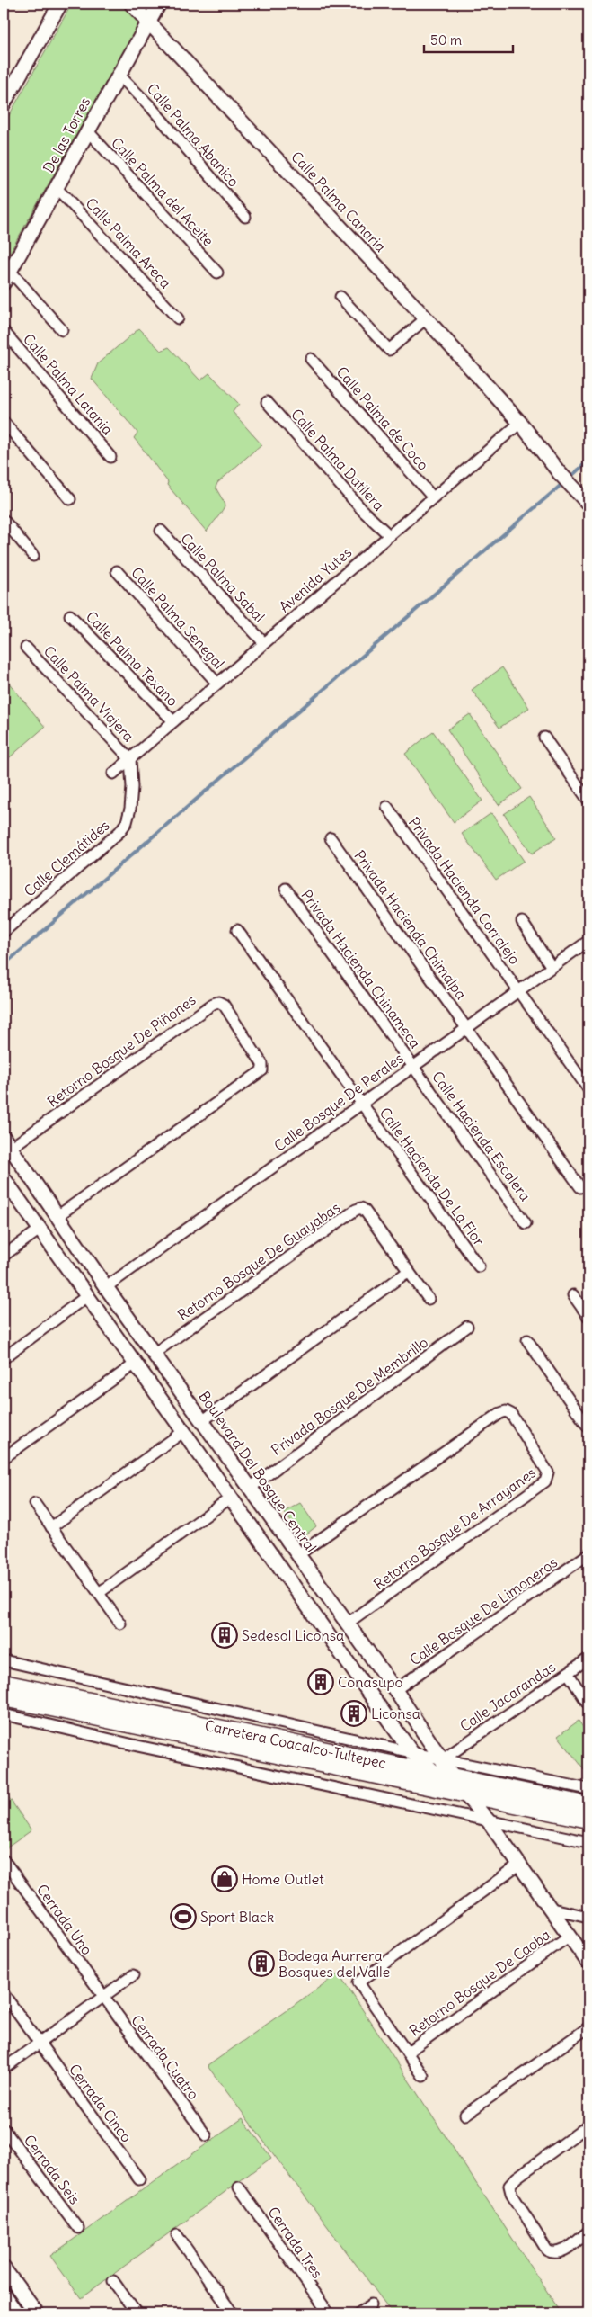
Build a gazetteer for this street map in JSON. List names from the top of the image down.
{
  "streets": {
    "main road": ["Carretera Coacalco-Tultepec"],
    "street": [
      "De las Torres",
      "Calle Palma Abanico",
      "Calle Palma del Aceite",
      "Calle Palma Canaria",
      "Calle Palma Areca",
      "Calle Palma Latania",
      "Calle Palma de Coco",
      "Calle Palma Datilera",
      "Calle Palma Sabal",
      "Avenida Yutes",
      "Calle Palma Senegal",
      "Calle Palma Texano",
      "Calle Palma Viajera",
      "Calle Clemátides",
      "Privada Hacienda Corralejo",
      "Privada Hacienda Chimalpa",
      "Privada Hacienda Chinameca",
      "Retorno Bosque De Piñones",
      "Calle Bosque De Perales",
      "Calle Hacienda Escalera",
      "Calle Hacienda De La Flor",
      "Retorno Bosque De Guayabas",
      "Privada Bosque De Membrillo",
      "Boulevard Del Bosque Central",
      "Retorno Bosque De Arrayanes",
      "Calle Bosque De Limoneros",
      "Calle Jacarandas",
      "Cerrada Uno",
      "Retorno Bosque De Caoba",
      "Cerrada Cuatro",
      "Cerrada Cinco",
      "Cerrada Seis",
      "Cerrada Tres"
    ]
  },
  "crossings": [
    ["De las Torres", "Calle Palma Abanico"],
    ["De las Torres", "Calle Palma del Aceite"],
    ["De las Torres", "Calle Palma Canaria"],
    ["De las Torres", "Calle Palma Areca"],
    ["Calle Palma Canaria", "Avenida Yutes"],
    ["Calle Palma de Coco", "Avenida Yutes"],
    ["Calle Palma Datilera", "Avenida Yutes"],
    ["Calle Palma Sabal", "Avenida Yutes"],
    ["Avenida Yutes", "Calle Palma Senegal"],
    ["Avenida Yutes", "Calle Palma Texano"],
    ["Avenida Yutes", "Calle Palma Viajera"],
    ["Avenida Yutes", "Calle Clemátides"],
    ["Calle Palma Viajera", "Calle Clemátides"],
    ["Privada Hacienda Corralejo", "Calle Bosque De Perales"],
    ["Privada Hacienda Chimalpa", "Calle Bosque De Perales"],
    ["Privada Hacienda Chinameca", "Calle Bosque De Perales"],
    ["Privada Hacienda Chinameca", "Calle Hacienda Escalera"],
    ["Retorno Bosque De Piñones", "Boulevard Del Bosque Central"],
    ["Calle Bosque De Perales", "Calle Hacienda Escalera"],
    ["Calle Bosque De Perales", "Calle Hacienda De La Flor"],
    ["Calle Bosque De Perales", "Boulevard Del Bosque Central"],
    ["Retorno Bosque De Guayabas", "Boulevard Del Bosque Central"],
    ["Privada Bosque De Membrillo", "Boulevard Del Bosque Central"],
    ["Boulevard Del Bosque Central", "Retorno Bosque De Arrayanes"],
    ["Boulevard Del Bosque Central", "Calle Bosque De Limoneros"],
    ["Boulevard Del Bosque Central", "Calle Jacarandas"],
    ["Boulevard Del Bosque Central", "Carretera Coacalco-Tultepec"],
    ["Boulevard Del Bosque Central", "Retorno Bosque De Caoba"],
    ["Cerrada Uno", "Cerrada Cuatro"]
  ],
  "places": {
    "building": [
      "Sedesol Liconsa",
      "Conasupo",
      "Liconsa",
      "Bodega Aurrera Bosques del Valle"
    ],
    "shop": ["Home Outlet"],
    "sports": ["Sport Black"]
  },
  "scale_bar": "50 m"
}
